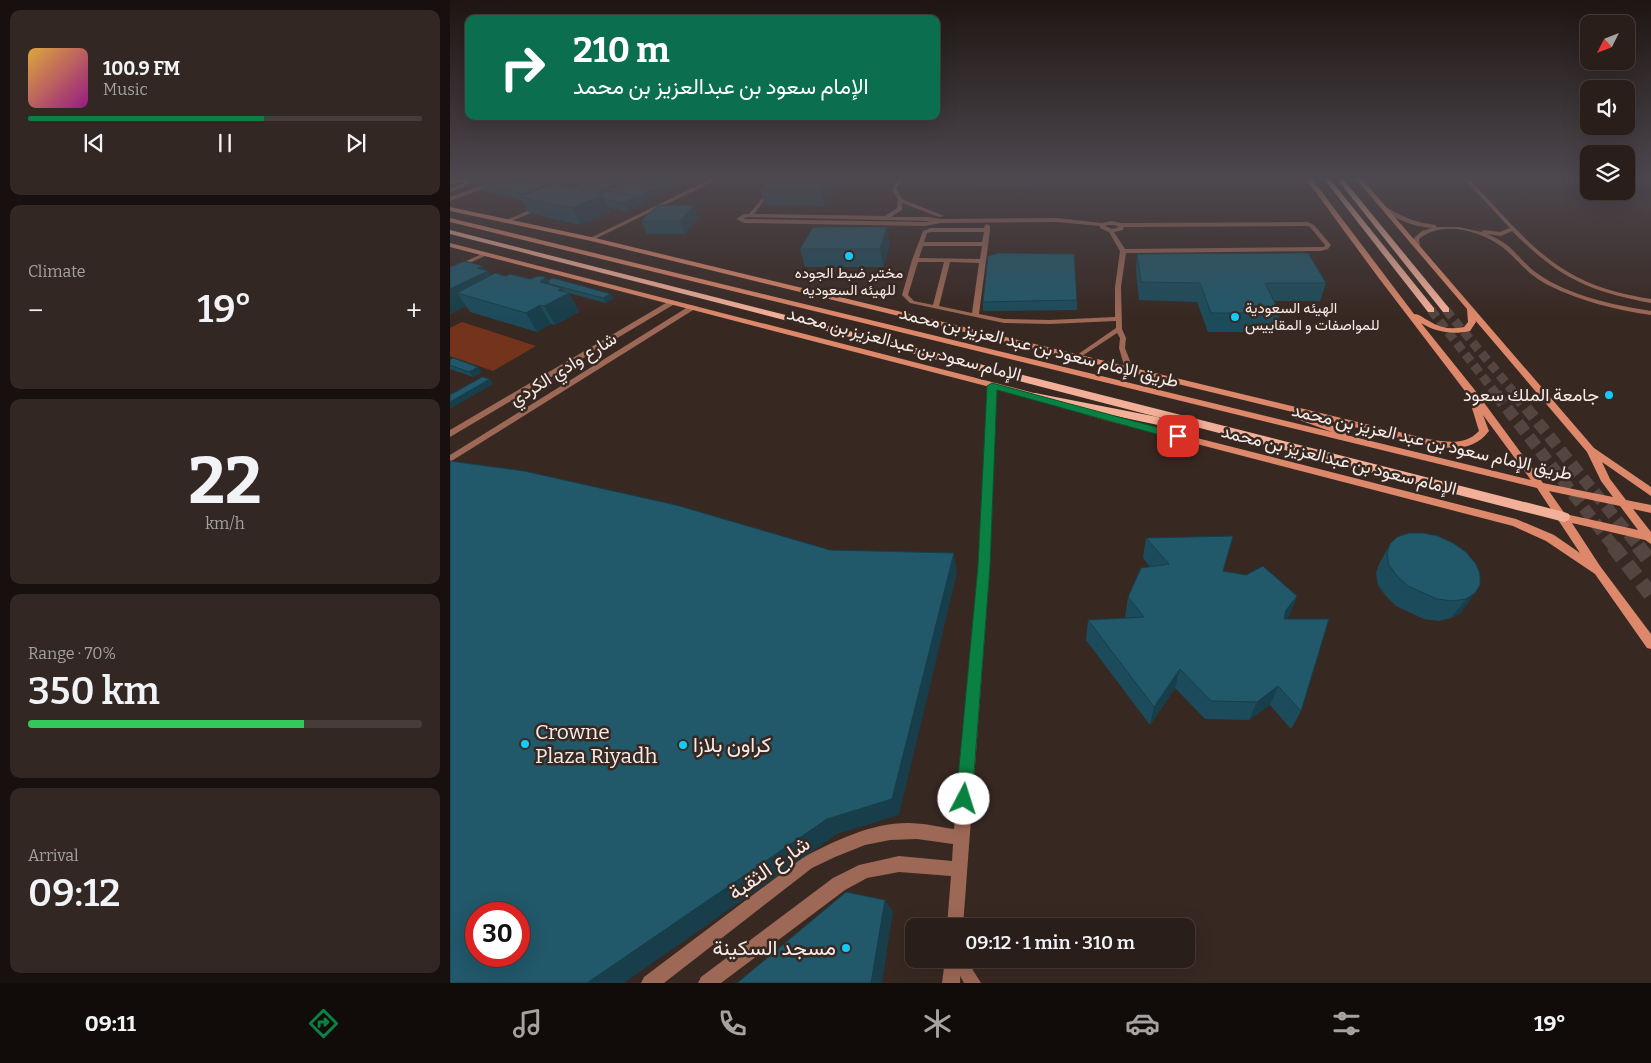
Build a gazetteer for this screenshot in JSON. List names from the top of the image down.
{
  "streets": {
    "main road": ["الإمام سعود بن عبدالعزيز بن محمد", "طريق الإمام سعود بن عبد العزيز بن محمد"],
    "street": ["شارع وادي الكردي", "شارع الثقبة"]
  },
  "crossings": [
    ["الإمام سعود بن عبدالعزيز بن محمد", "شارع وادي الكردي"]
  ],
  "places": [
    "مختبر ضبط الجوده للهيئه السعوديه",
    "الهيئه السعودية للمواصفات و المقاييس",
    "جامعة الملك سعود",
    "Crowne Plaza Riyadh",
    "كراون بلازا",
    "مسجد السكينة"
  ],
  "north": "bottom left",
  "page": {
    "turn": ["210 m", "الإمام سعود بن عبدالعزيز بن محمد"],
    "song": ["100.9 FM", "Music"],
    "tile": [
      "Climate",
      ["22", "km/h"],
      ["Range · 70%", "350 km"],
      ["Arrival", "09:12"]
    ],
    "heat": ["−", "19°", "+"],
    "limit": "30",
    "trip": "09:12 · 1 min · 310 m",
    "tabs": ["09:11", "19°"]
  }
}
